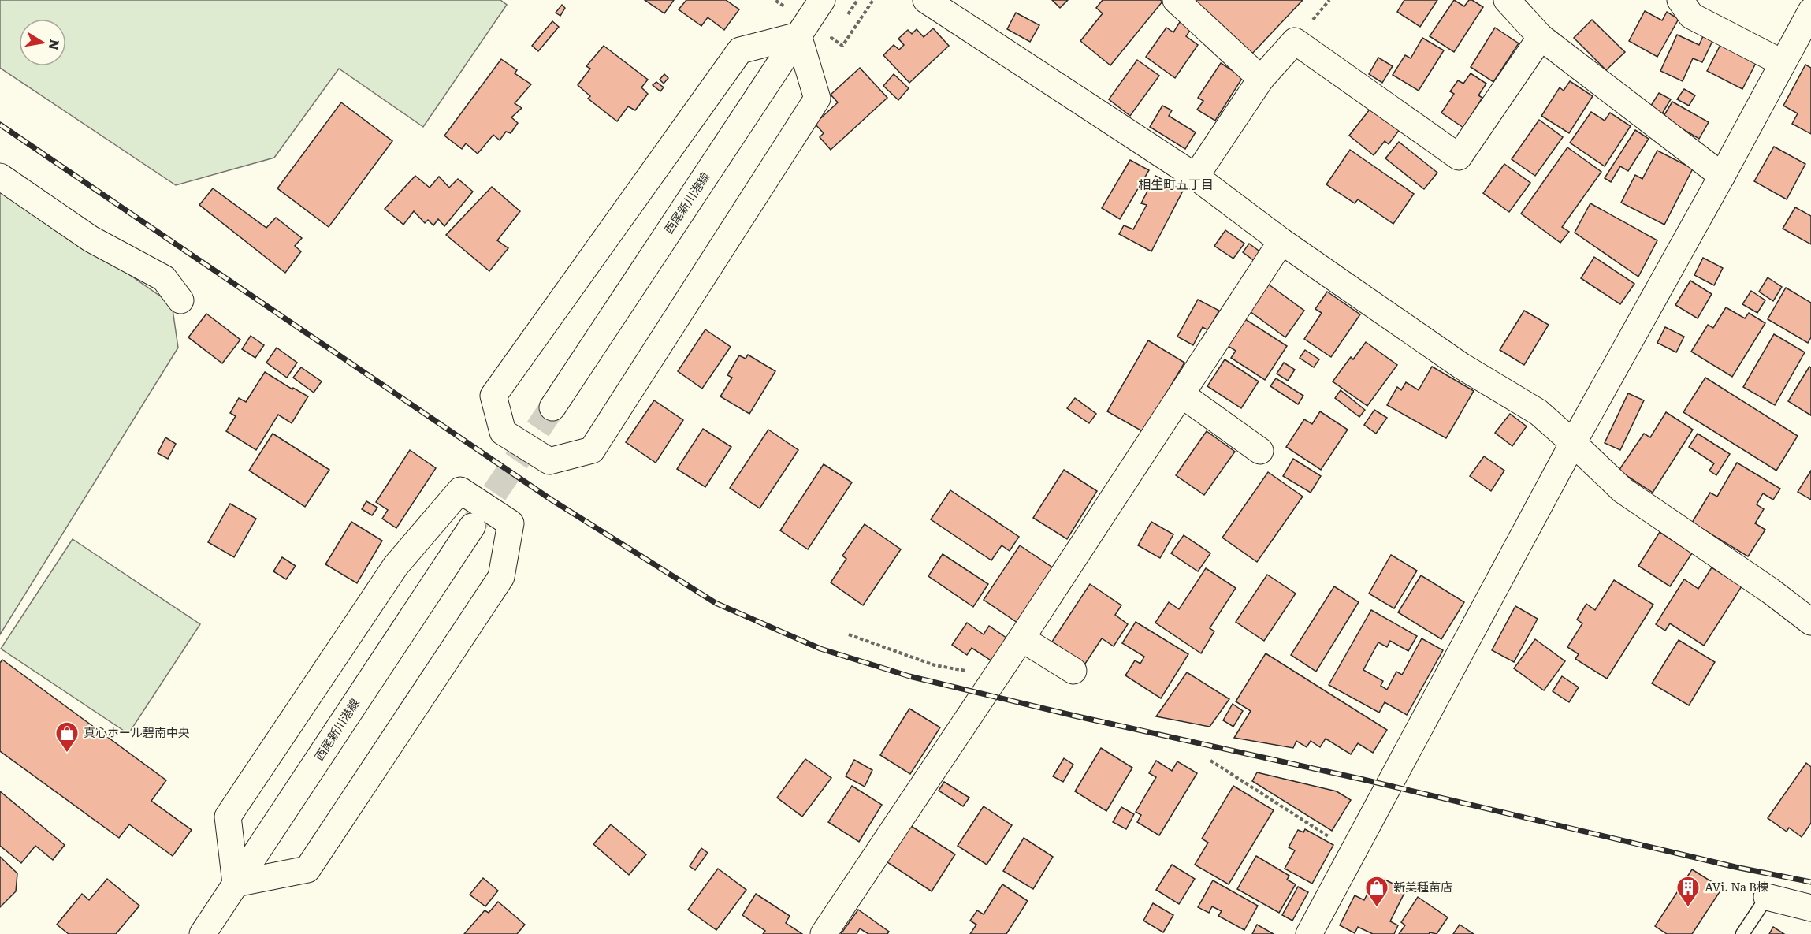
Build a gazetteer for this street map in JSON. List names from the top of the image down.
{
  "streets": {
    "street": ["西尾新川港線"]
  },
  "districts": ["相生町五丁目"],
  "places": {
    "shop": ["真心ホール碧南中央", "新美種苗店"],
    "building": ["AVi. Na B棟"]
  },
  "north": "right"
}
